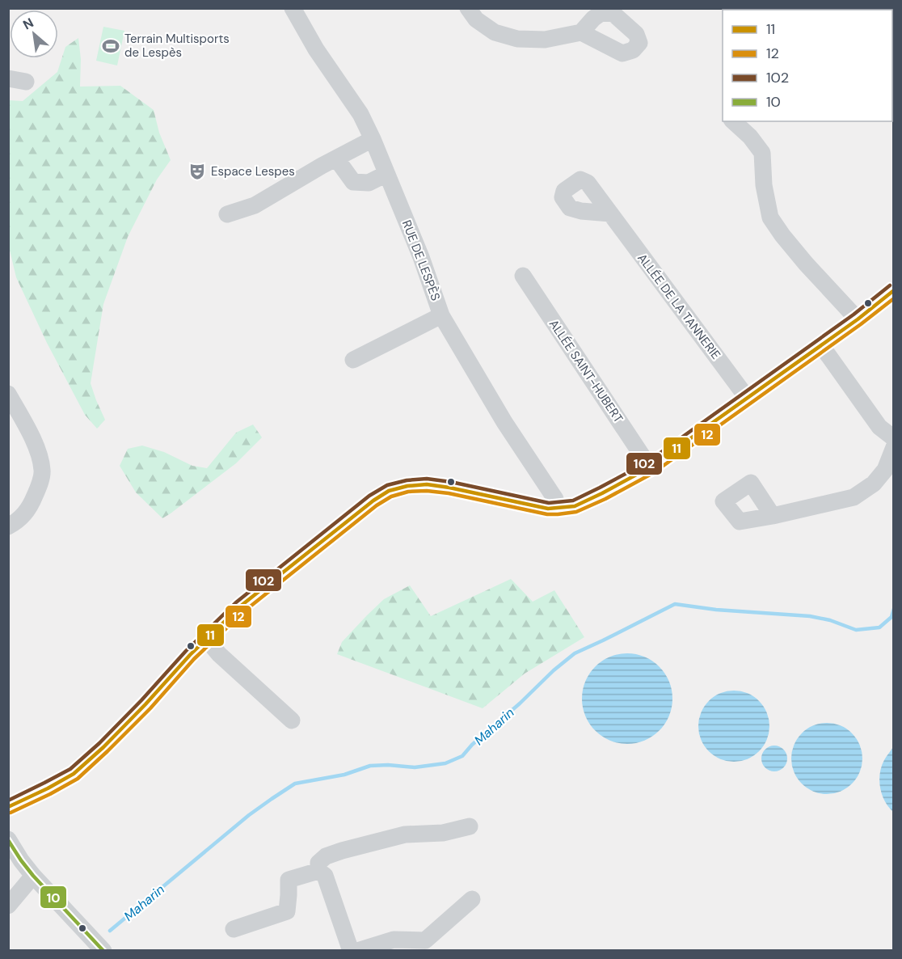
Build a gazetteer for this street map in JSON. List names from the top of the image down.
{
  "streets": {
    "street": ["RUE DE LESPÈS", "ALLÉE DE LA TANNERIE", "ALLÉE SAINT-HUBERT"]
  },
  "water": ["Maharin"],
  "places": {
    "sports": ["Terrain Multisports de Lespès"],
    "theatre": ["Espace Lespes"]
  },
  "lines": [
    "transit line 102",
    "transit line 11",
    "transit line 12",
    "transit line 10"
  ],
  "legend": [
    "11",
    "12",
    "102",
    "10"
  ],
  "north": "top left"
}
